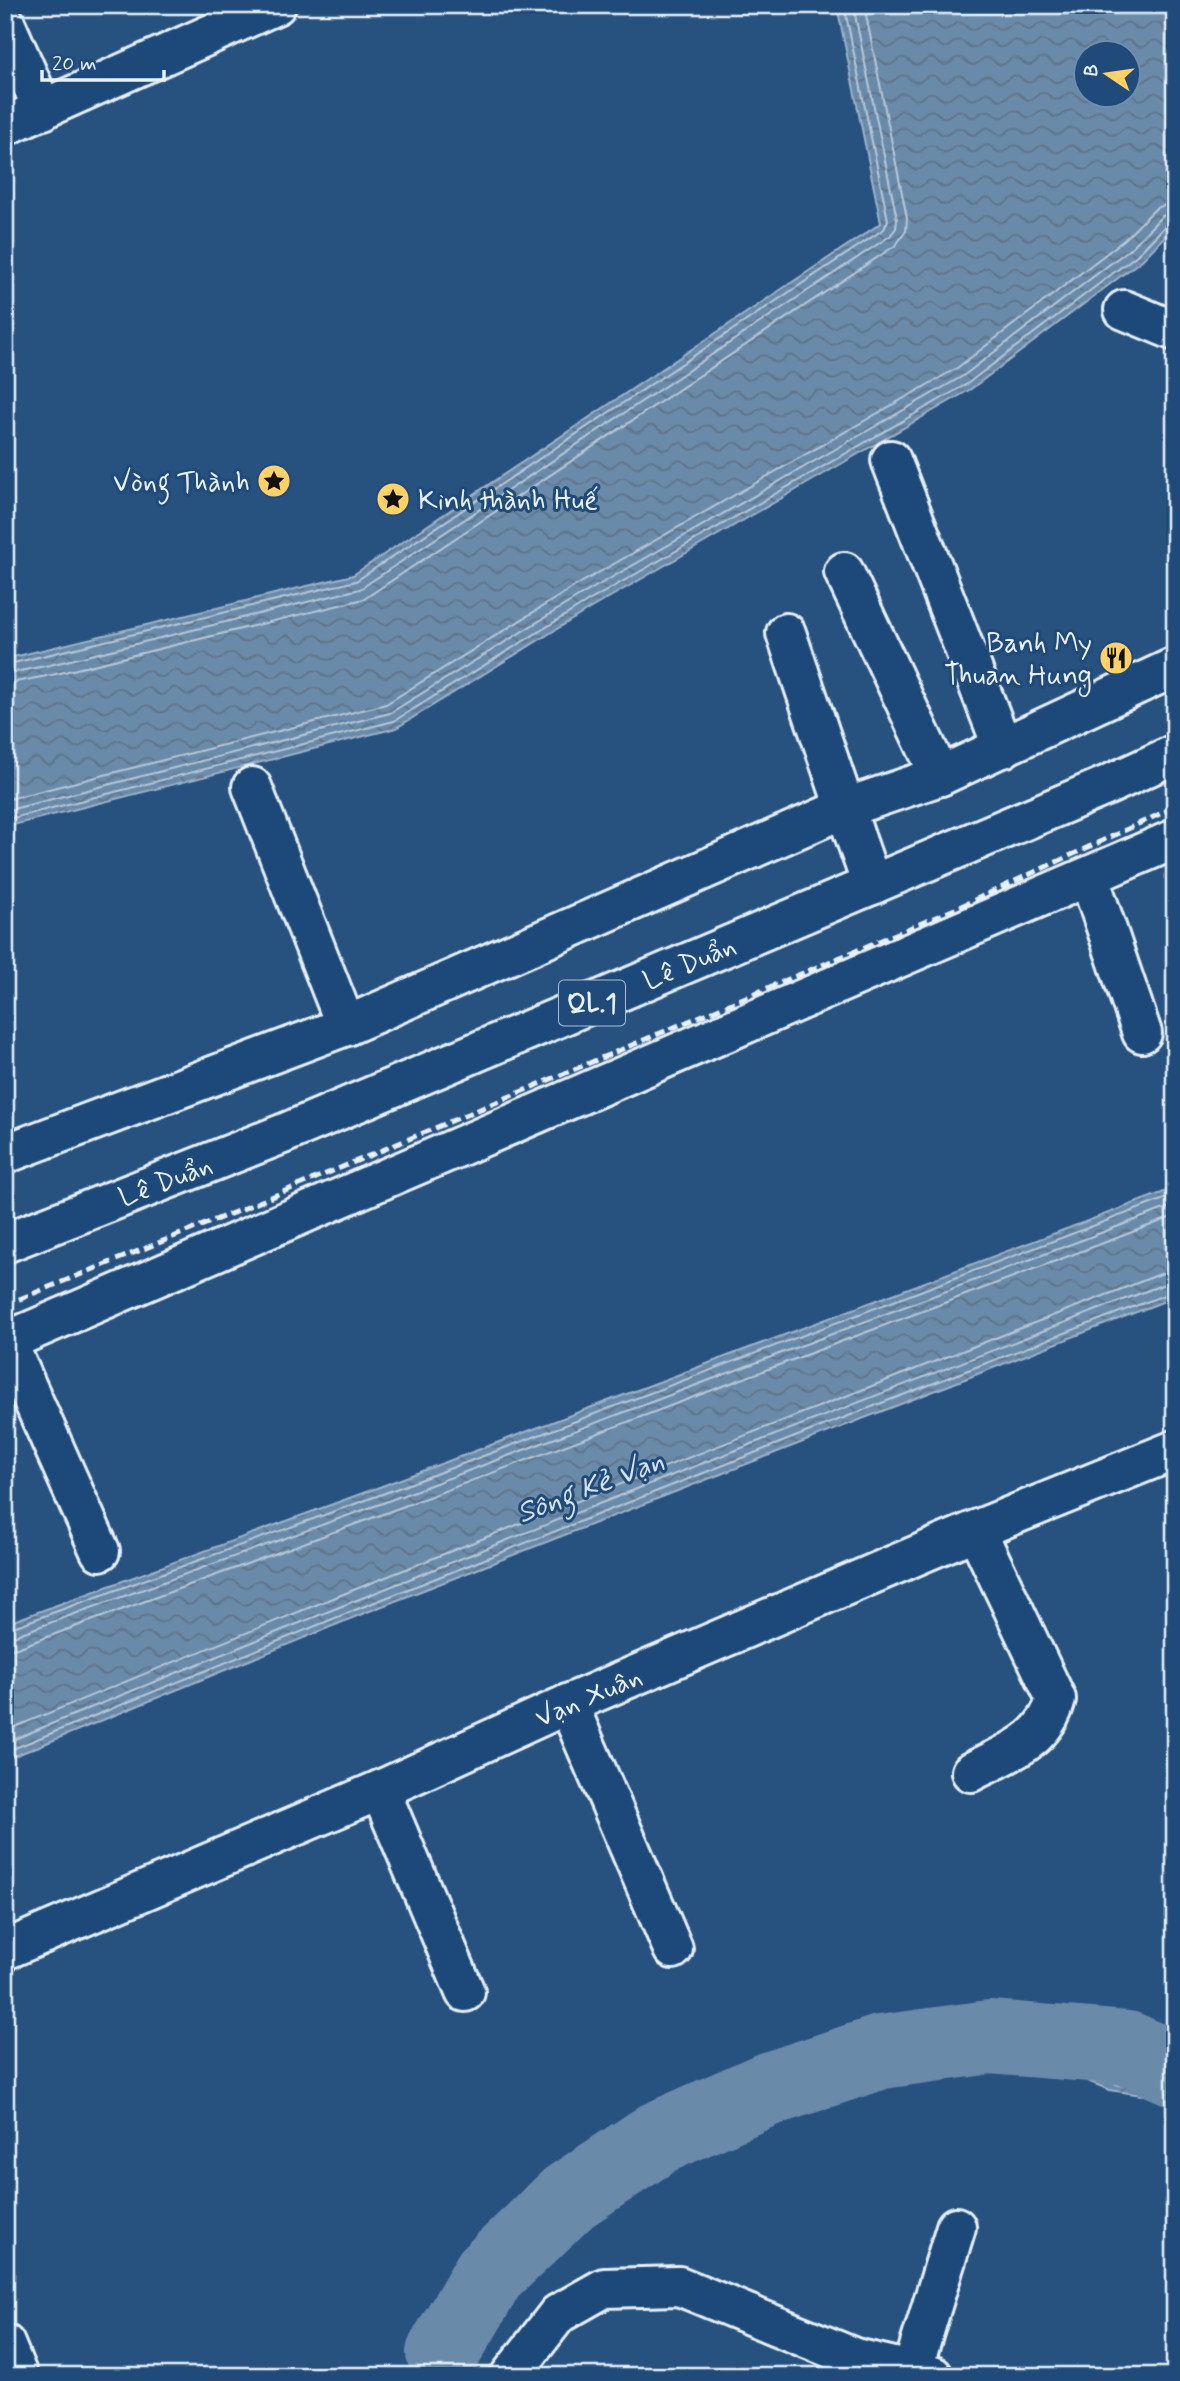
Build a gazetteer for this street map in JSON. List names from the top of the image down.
{
  "streets": {
    "main road": ["Lê Duẩn", "QL.1", "Vạn Xuân"]
  },
  "water": ["Sông Kẻ Vạn"],
  "places": {
    "place": ["Vòng Thành", "Kinh thành Huế"],
    "restaurant": ["Banh My Thuan Hung"]
  },
  "scale_bar": "20 m",
  "north": "left"
}
